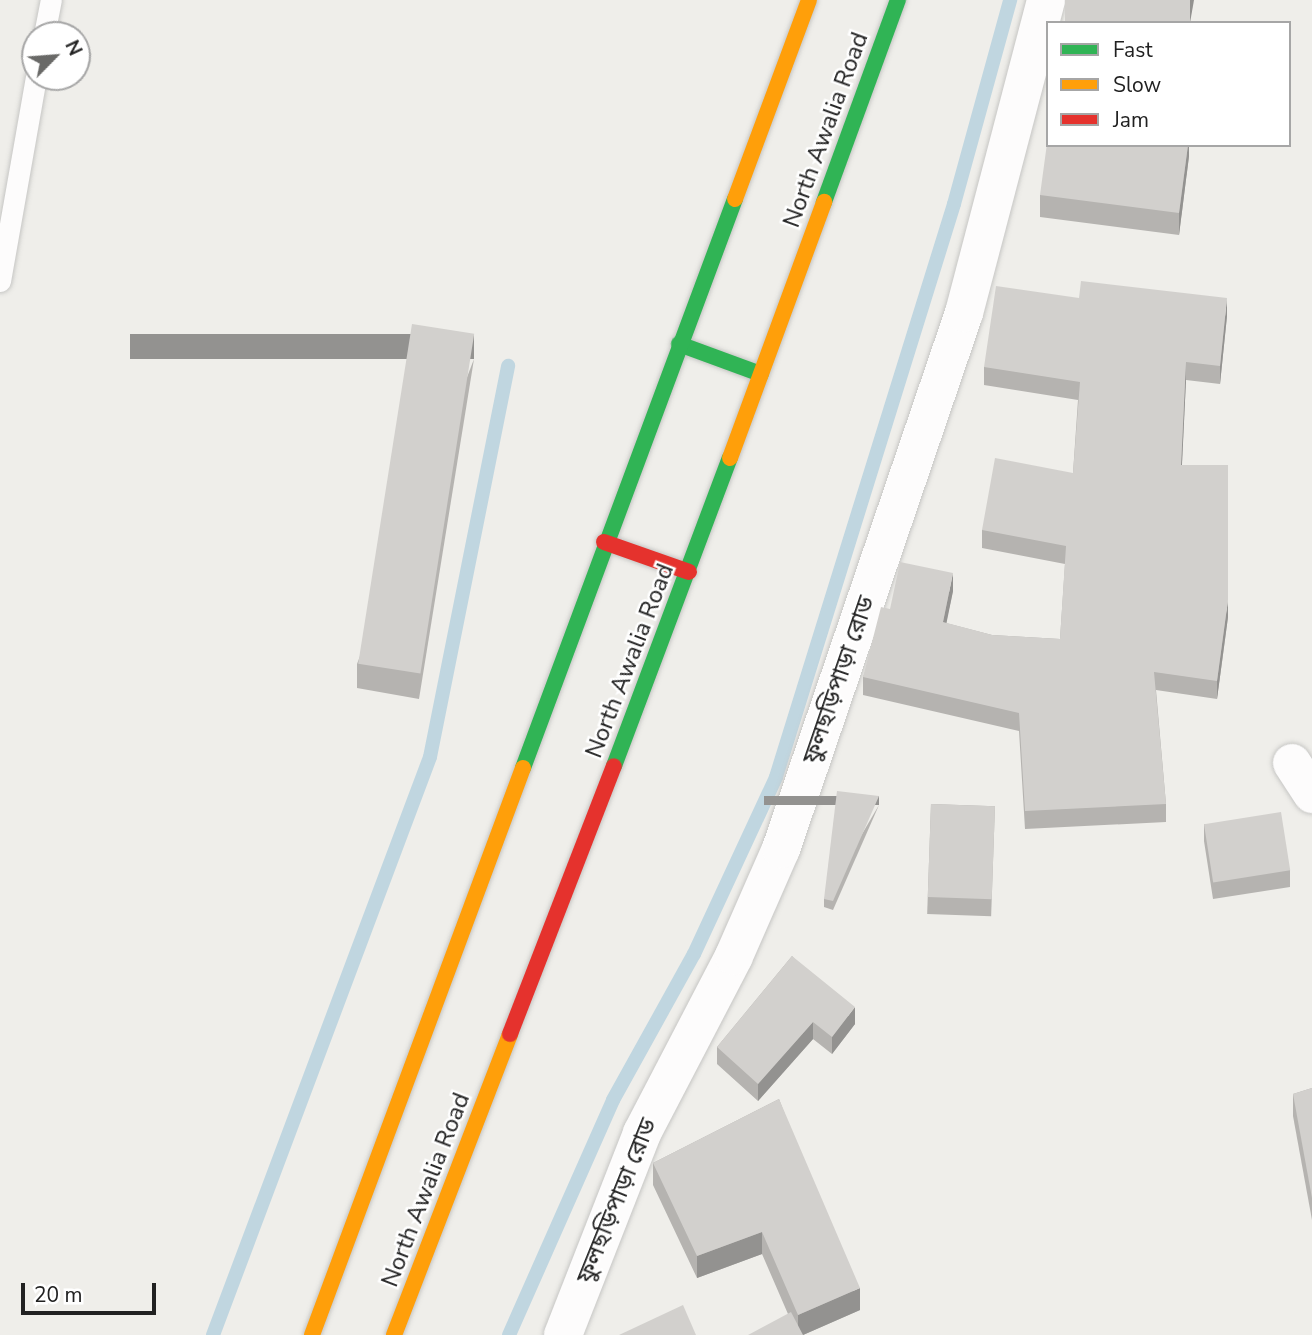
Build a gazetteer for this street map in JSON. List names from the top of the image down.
{
  "streets": {
    "main road": ["North Awalia Road"],
    "street": ["ফুলছড়িপাড়া রোড"]
  },
  "legend": ["Fast", "Slow", "Jam"],
  "scale_bar": "20 m",
  "north": "top right"
}
